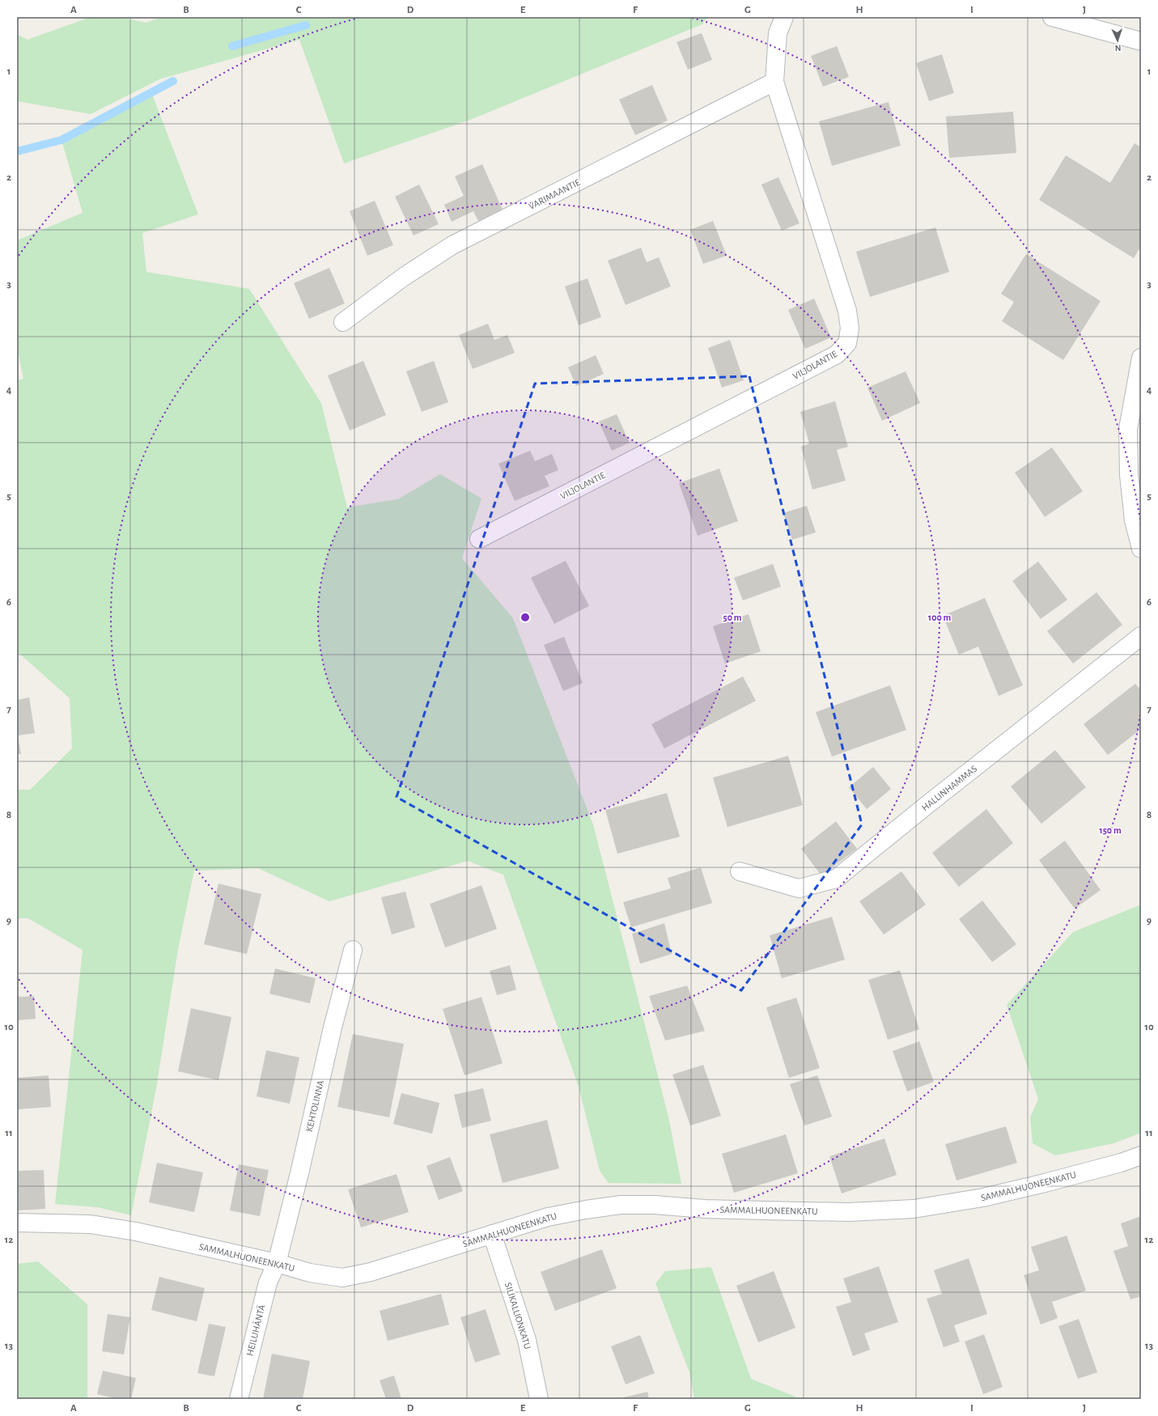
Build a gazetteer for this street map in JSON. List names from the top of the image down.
{
  "streets": {
    "street": [
      "VARIMAANTIE",
      "VILJOLANTIE",
      "HALLINHAMMAS",
      "KEHTOLINNA",
      "SAMMALHUONEENKATU",
      "SILIKALLIONKATU",
      "HEILUHÄNTÄ"
    ]
  },
  "crossings": [
    ["VARIMAANTIE", "VILJOLANTIE"],
    ["KEHTOLINNA", "SAMMALHUONEENKATU"],
    ["KEHTOLINNA", "HEILUHÄNTÄ"],
    ["SAMMALHUONEENKATU", "SILIKALLIONKATU"],
    ["SAMMALHUONEENKATU", "HEILUHÄNTÄ"]
  ],
  "north": "bottom",
  "grid": {
    "columns": [
      "A",
      "B",
      "C",
      "D",
      "E",
      "F",
      "G",
      "H",
      "I",
      "J"
    ],
    "rows": [
      "1",
      "2",
      "3",
      "4",
      "5",
      "6",
      "7",
      "8",
      "9",
      "10",
      "11",
      "12",
      "13"
    ]
  },
  "rings": ["50 m", "100 m", "150 m"]
}
